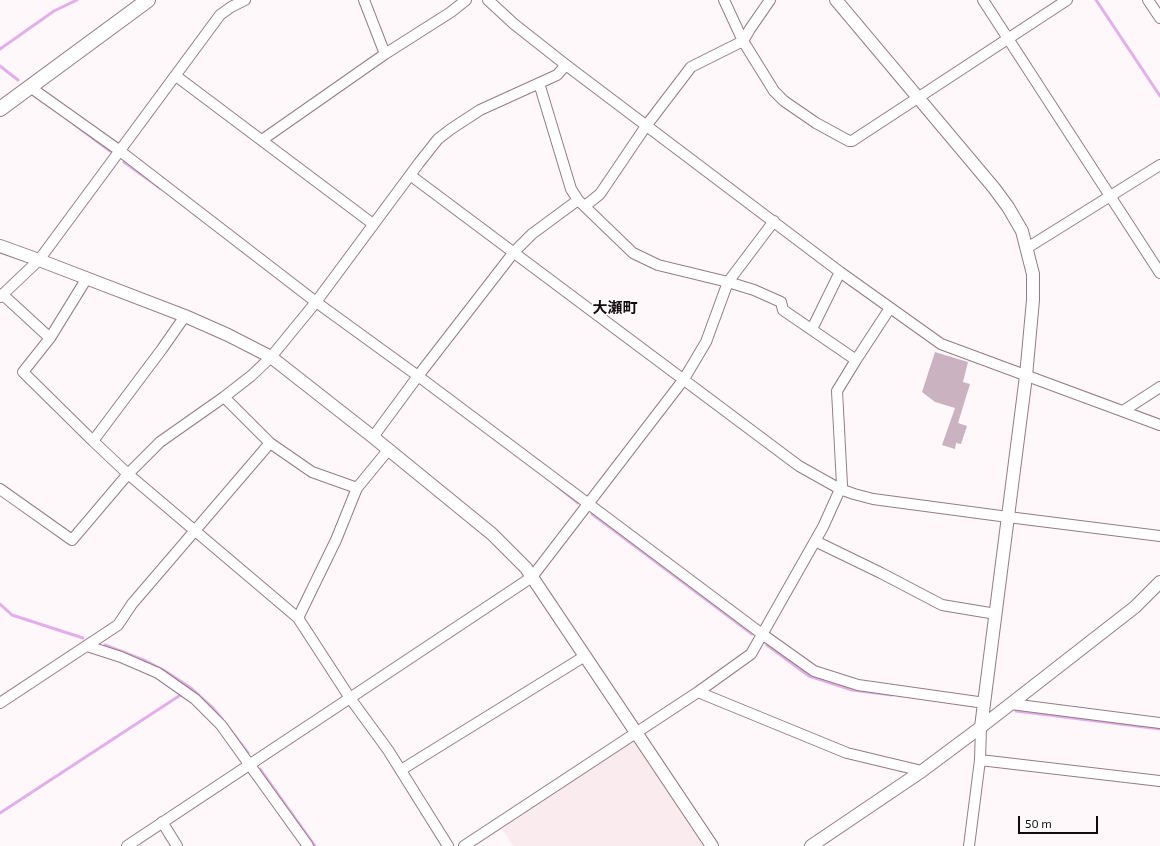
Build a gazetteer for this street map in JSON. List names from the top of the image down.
{
  "districts": ["大瀬町"],
  "scale_bar": "50 m"
}
